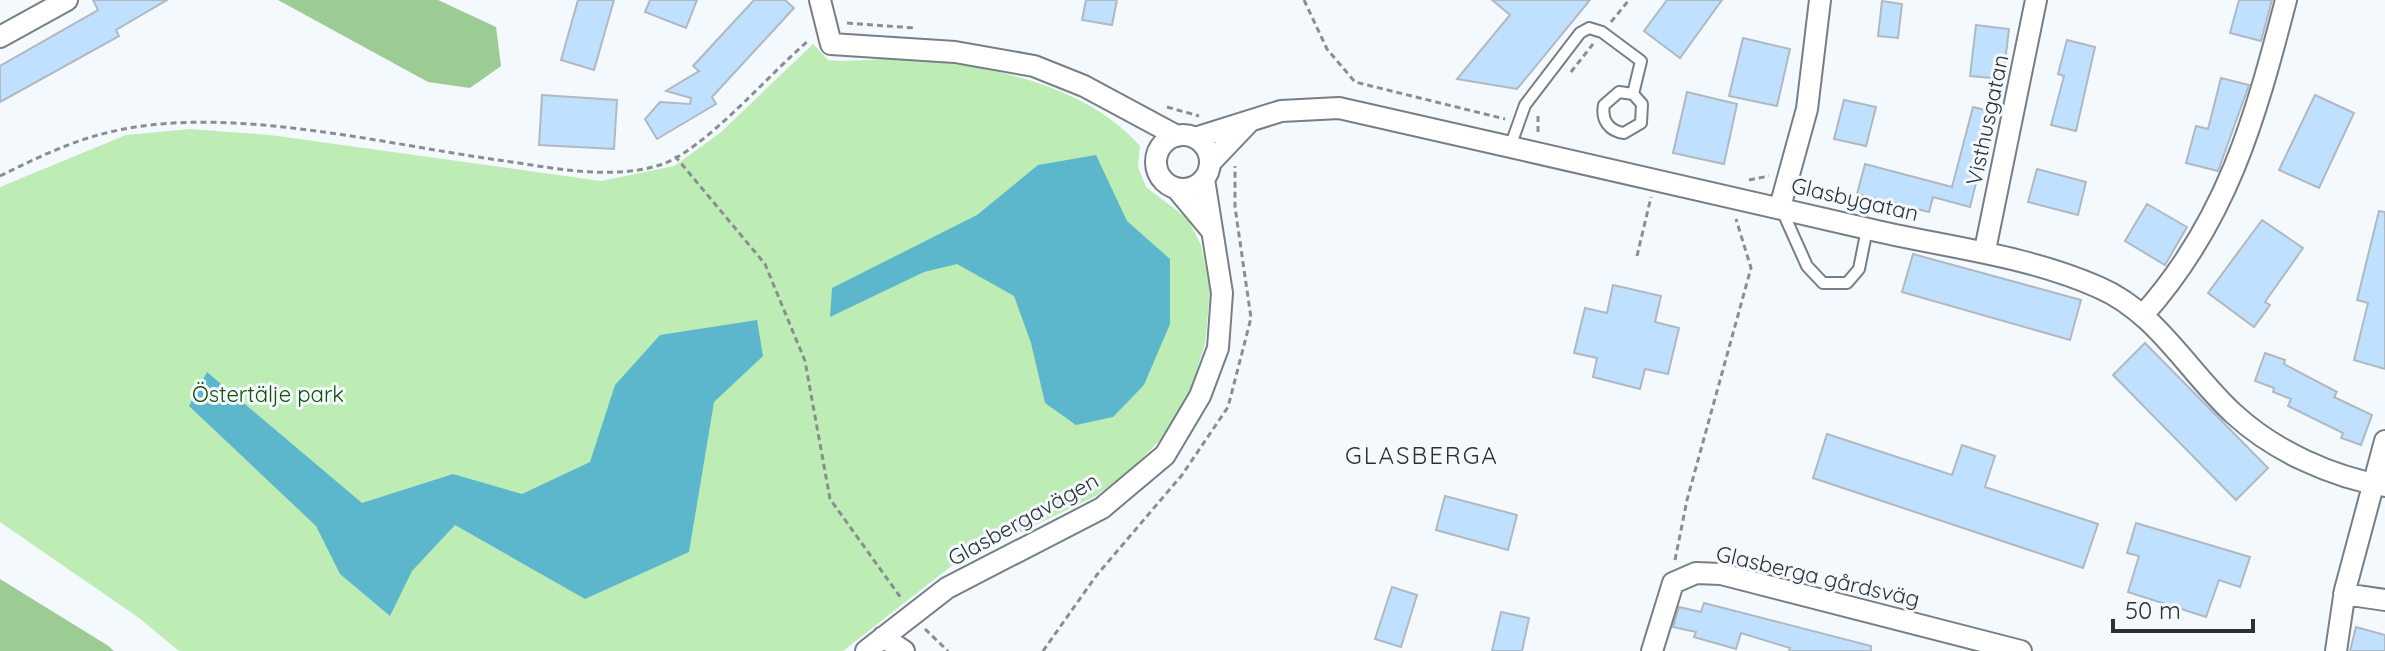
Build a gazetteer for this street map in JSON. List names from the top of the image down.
{
  "streets": {
    "street": [
      "Visthusgatan",
      "Glasbygatan",
      "Glasbergavägen",
      "Glasberga gårdsväg"
    ]
  },
  "crossings": [
    ["Visthusgatan", "Glasbygatan"],
    ["Glasbygatan", "Glasbergavägen"]
  ],
  "districts": ["GLASBERGA"],
  "parks": ["Östertälje park"],
  "scale_bar": "50 m"
}
